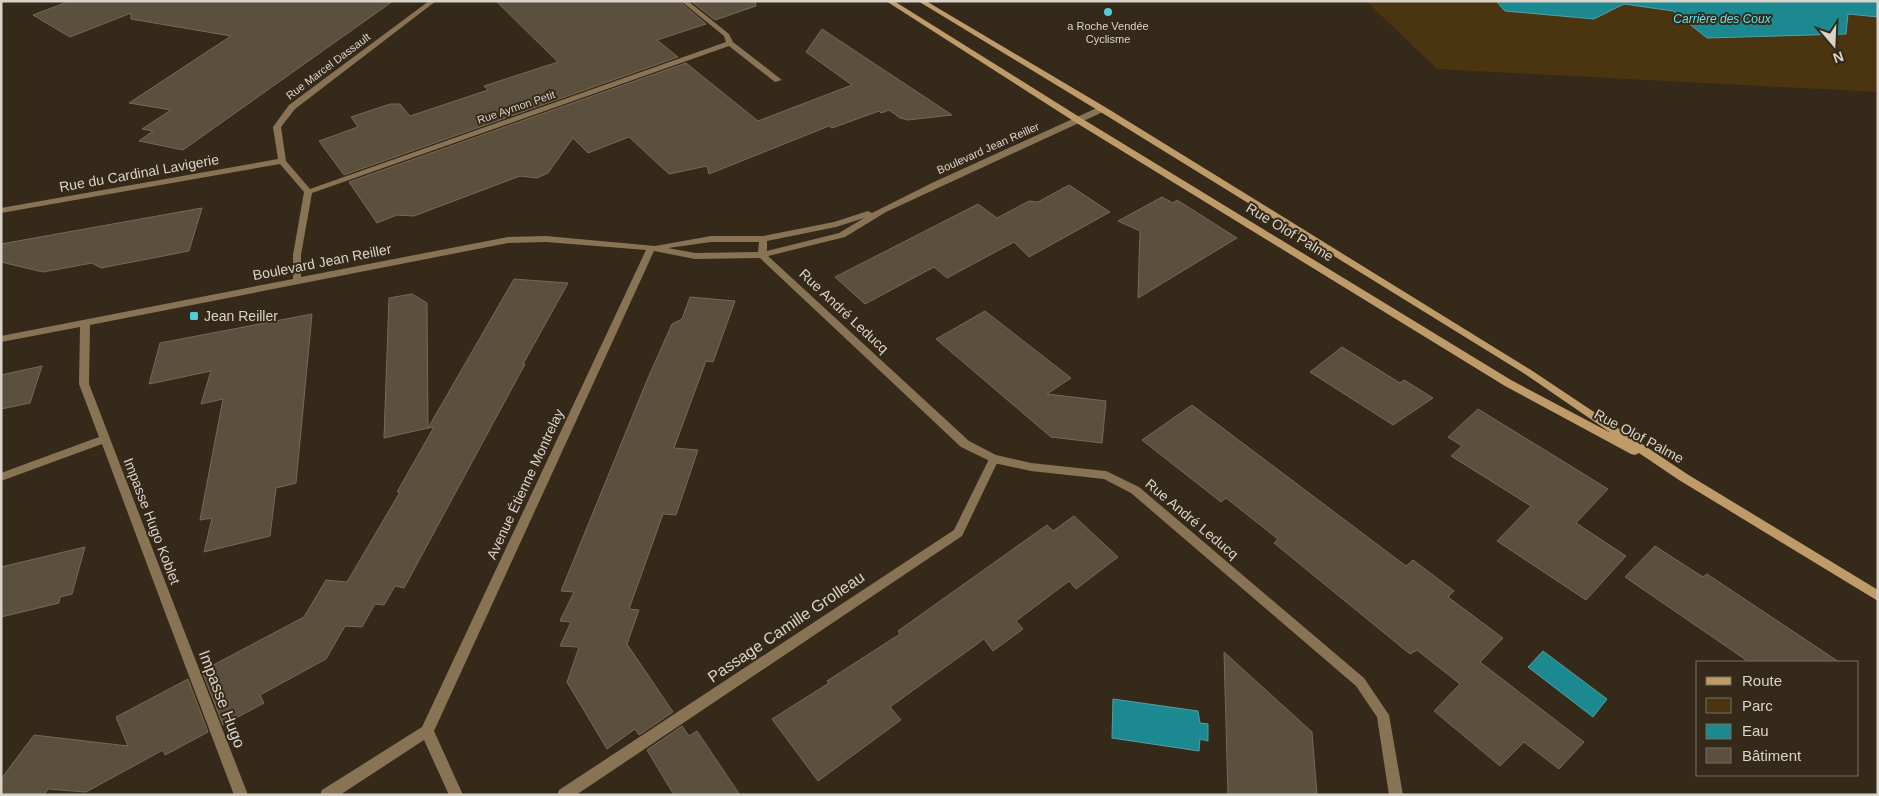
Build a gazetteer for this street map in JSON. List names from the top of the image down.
{
  "streets": {
    "main road": ["Rue Olof Palme"],
    "street": [
      "Rue Marcel Dassault",
      "Rue Aymon Petit",
      "Boulevard Jean Reiller",
      "Rue du Cardinal Lavigerie",
      "Rue André Leducq",
      "Avenue Étienne Montrelay",
      "Impasse Hugo Koblet",
      "Passage Camille Grolleau",
      "Impasse Hugo"
    ]
  },
  "crossings": [
    ["Rue Marcel Dassault", "Rue du Cardinal Lavigerie"],
    ["Boulevard Jean Reiller", "Rue Olof Palme"],
    ["Boulevard Jean Reiller", "Rue André Leducq"],
    ["Boulevard Jean Reiller", "Avenue Étienne Montrelay"],
    ["Boulevard Jean Reiller", "Impasse Hugo Koblet"],
    ["Rue André Leducq", "Passage Camille Grolleau"],
    ["Impasse Hugo Koblet", "Impasse Hugo"]
  ],
  "water": ["Carrière des Coux"],
  "places": {
    "other": ["a Roche Vendée Cyclisme"],
    "transit": ["Jean Reiller"]
  },
  "legend": [
    "Route",
    "Parc",
    "Eau",
    "Bâtiment"
  ],
  "north": "bottom"
}
